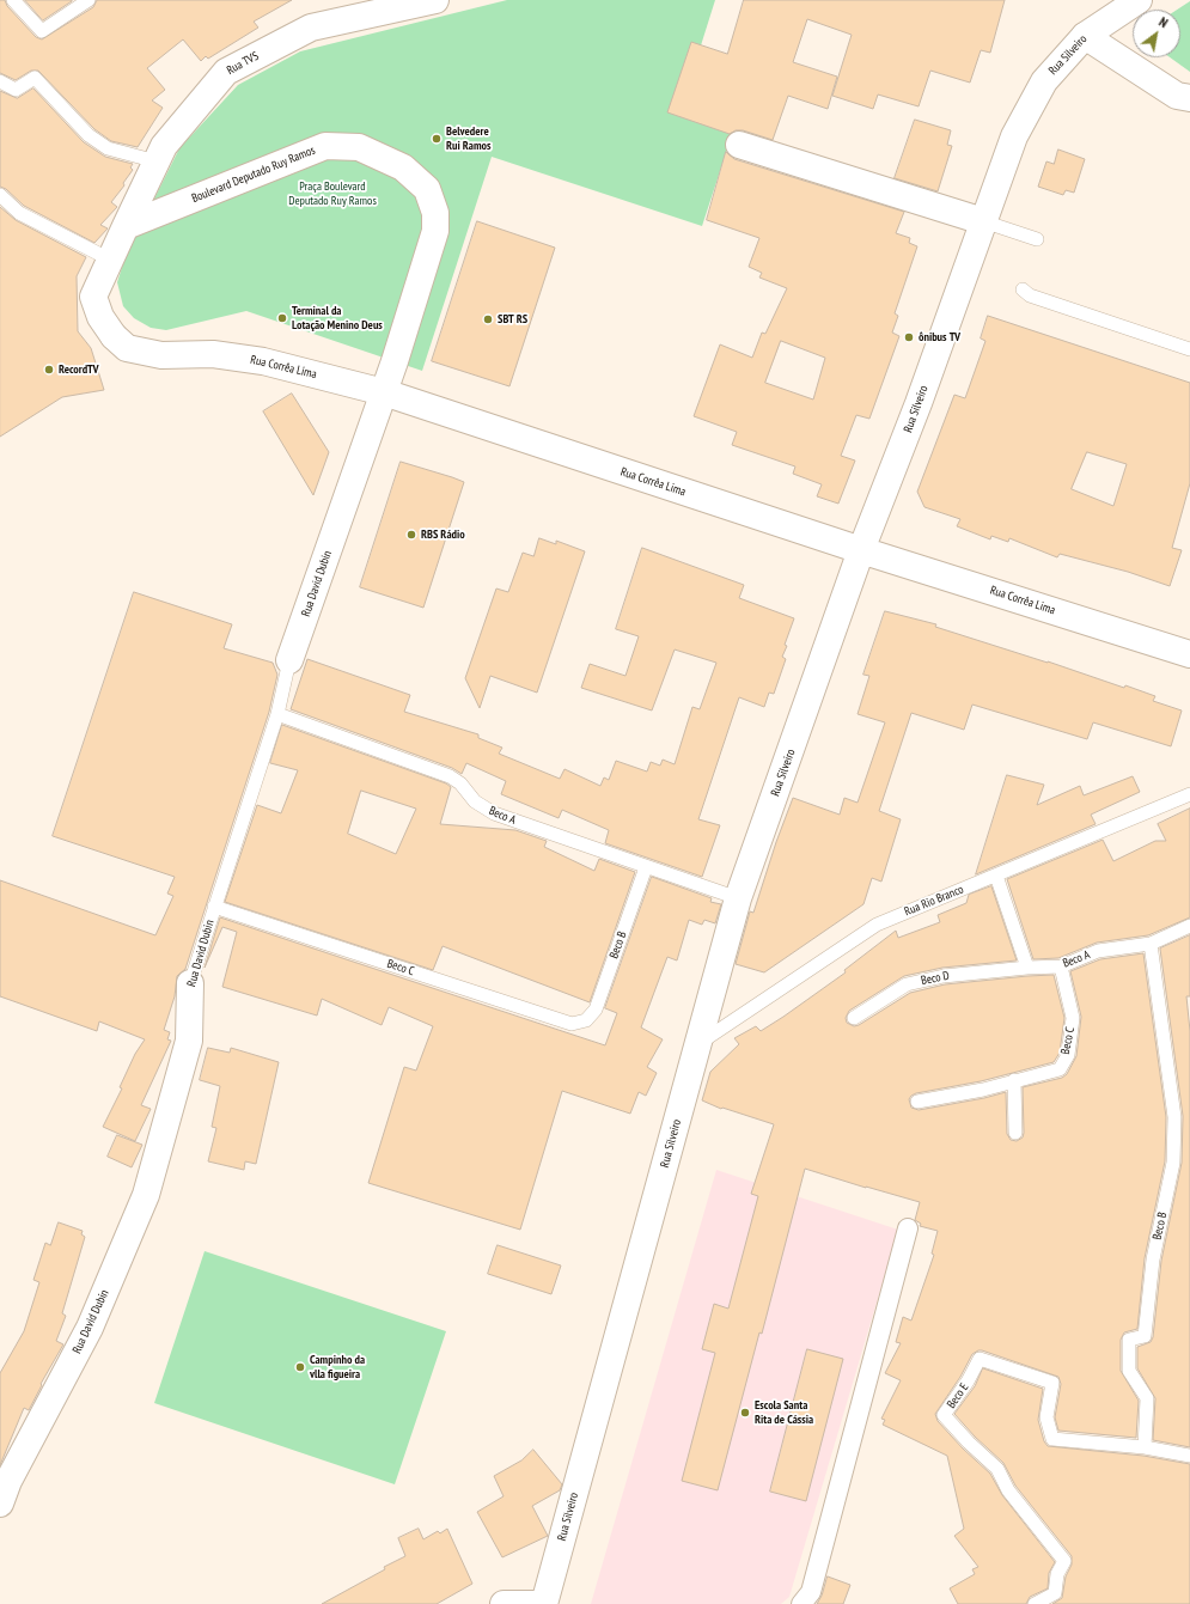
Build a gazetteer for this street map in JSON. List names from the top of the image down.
{
  "streets": {
    "street": [
      "Rua Silveiro",
      "Rua TVS",
      "Boulevard Deputado Ruy Ramos",
      "Rua Corrêa Lima",
      "Rua David Dubin"
    ],
    "lane": [
      "Beco A",
      "Rua Rio Branco",
      "Beco B",
      "Beco C",
      "Beco D",
      "Beco E"
    ]
  },
  "crossings": [
    ["Rua Silveiro", "Rua Corrêa Lima"],
    ["Rua Silveiro", "Beco A"],
    ["Rua Silveiro", "Rua Rio Branco"],
    ["Rua TVS", "Boulevard Deputado Ruy Ramos"],
    ["Boulevard Deputado Ruy Ramos", "Rua Corrêa Lima"],
    ["Boulevard Deputado Ruy Ramos", "Rua David Dubin"],
    ["Rua Corrêa Lima", "Rua David Dubin"],
    ["Rua David Dubin", "Beco A"],
    ["Rua David Dubin", "Beco C"],
    ["Beco A", "Beco B"],
    ["Beco A", "Beco C"],
    ["Beco A", "Beco D"],
    ["Beco B", "Beco C"],
    ["Beco B", "Beco E"]
  ],
  "parks": ["Praça Boulevard Deputado Ruy Ramos"],
  "places": [
    "Belvedere Rui Ramos",
    "Terminal da Lotação Menino Deus",
    "SBT RS",
    "ônibus TV",
    "RecordTV",
    "RBS Rádio",
    "Campinho da vlla figueira",
    "Escola Santa Rita de Cássia"
  ],
  "north": "top right"
}
